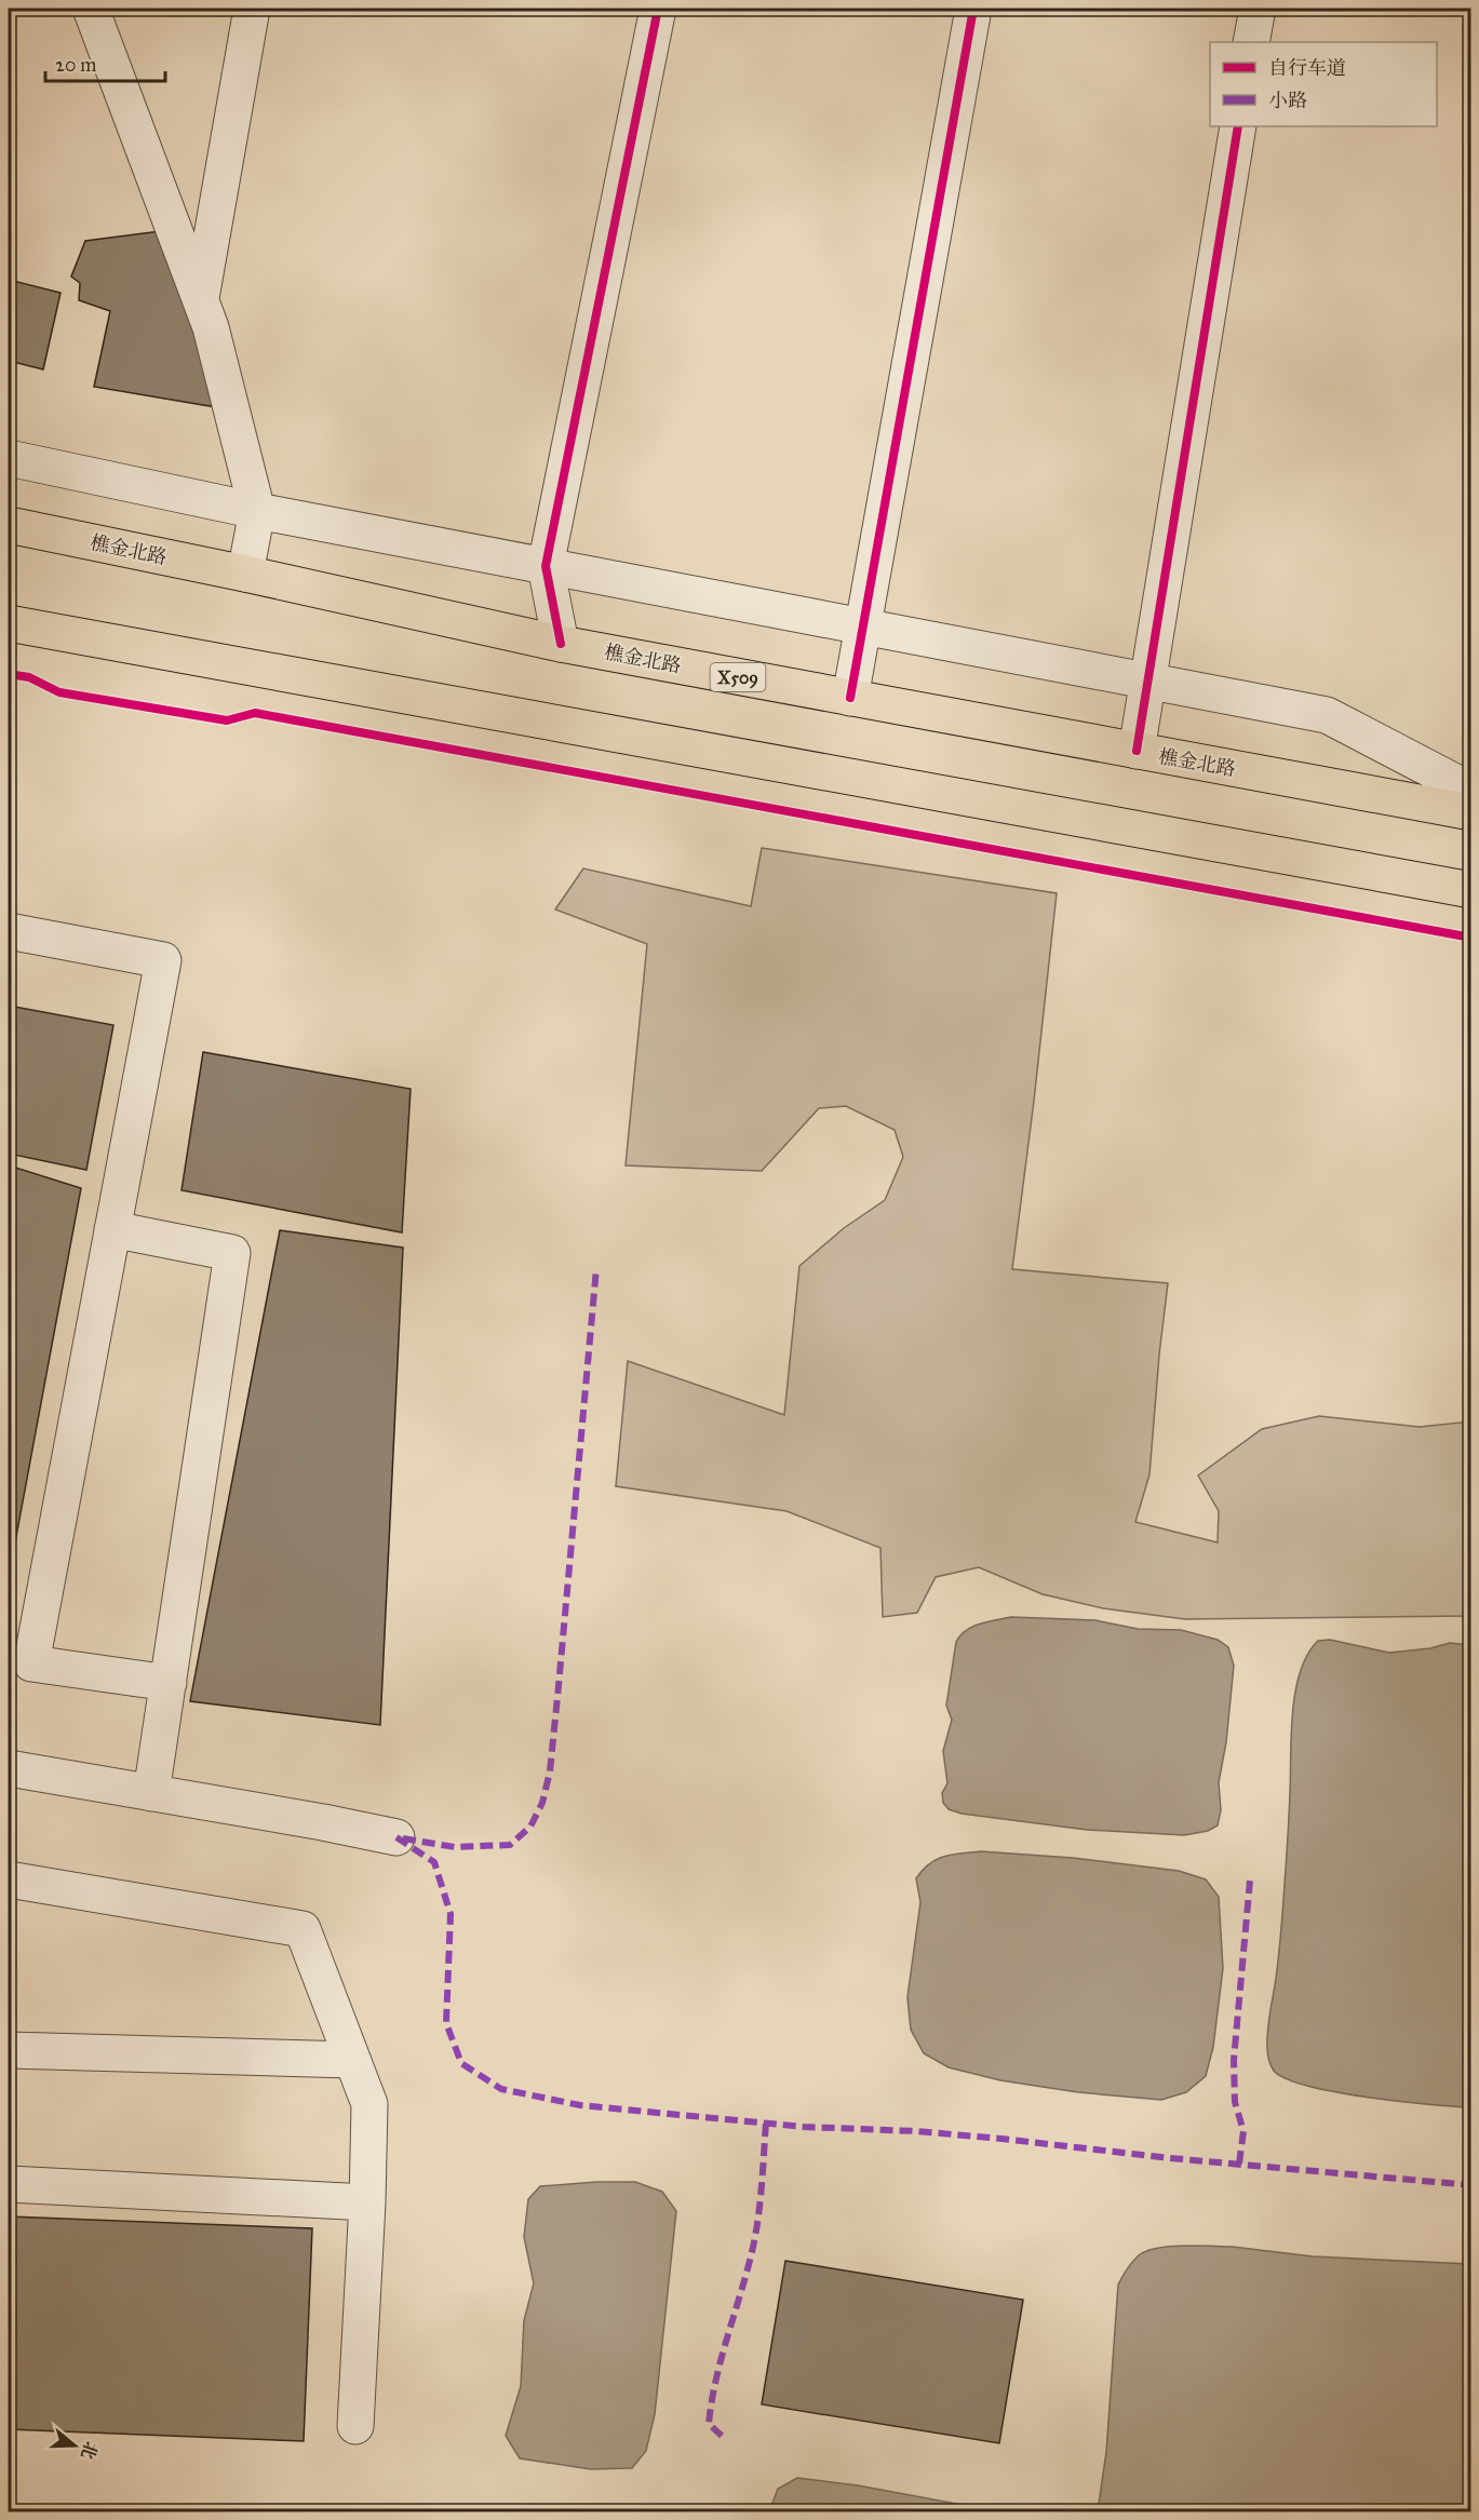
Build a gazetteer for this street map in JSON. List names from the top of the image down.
{
  "streets": {
    "main road": ["樵金北路", "X509"]
  },
  "legend": ["自行车道", "小路"],
  "scale_bar": "20 m",
  "north": "right"
}
